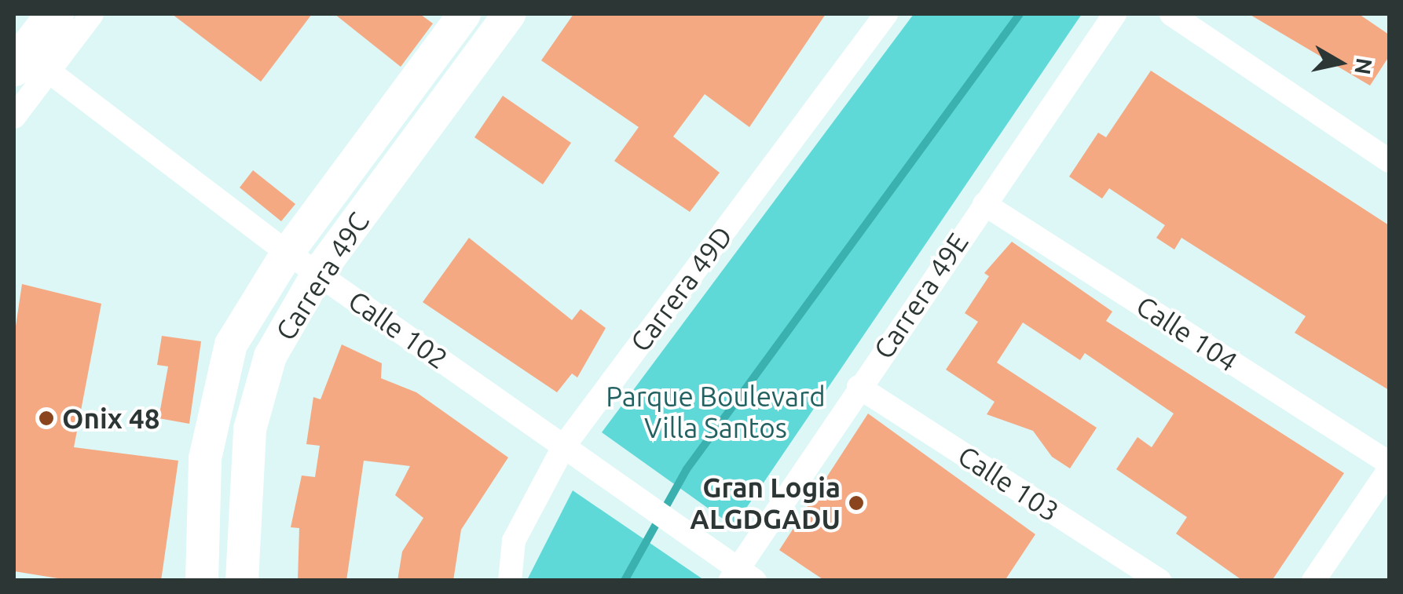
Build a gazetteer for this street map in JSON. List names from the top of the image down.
{
  "streets": {
    "street": [
      "Carrera 49C",
      "Carrera 49D",
      "Carrera 49E",
      "Calle 102",
      "Calle 104",
      "Calle 103"
    ]
  },
  "crossings": [
    ["Carrera 49C", "Calle 102"],
    ["Carrera 49D", "Calle 102"],
    ["Carrera 49E", "Calle 102"],
    ["Carrera 49E", "Calle 104"],
    ["Carrera 49E", "Calle 103"]
  ],
  "parks": ["Parque Boulevard Villa Santos"],
  "places": ["Onix 48", "Gran Logia ALGDGADU"],
  "north": "right"
}
